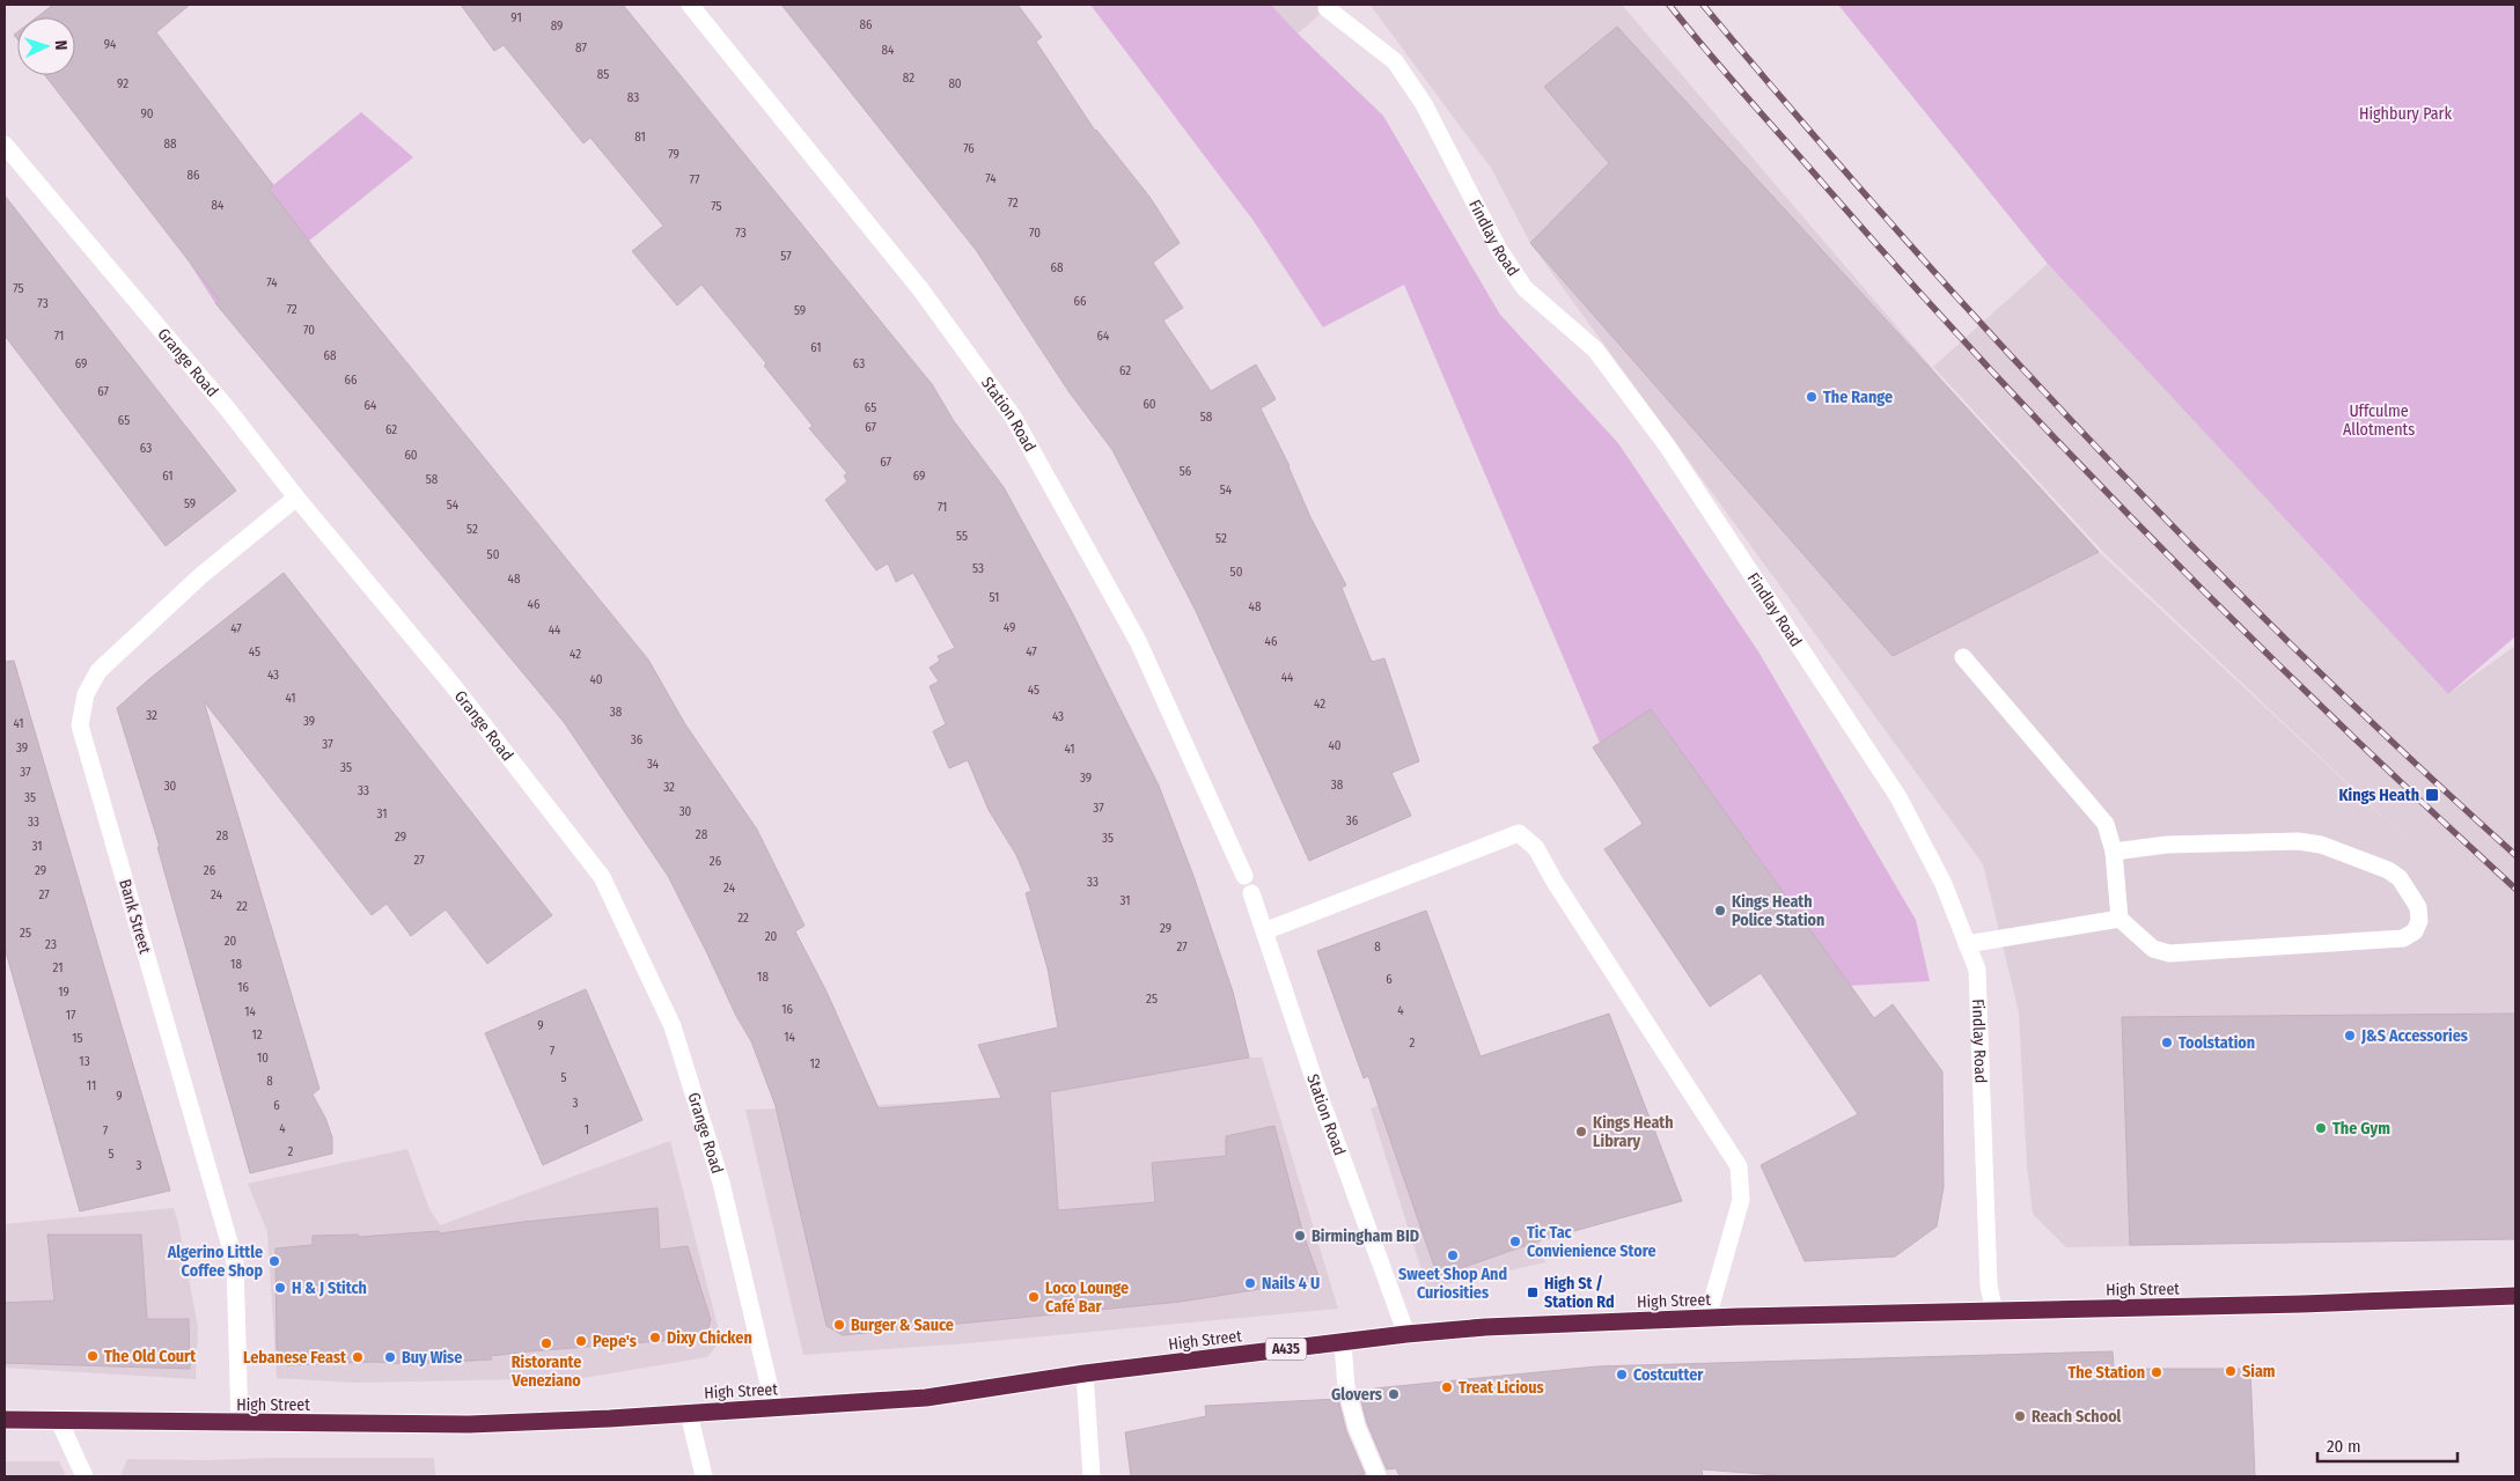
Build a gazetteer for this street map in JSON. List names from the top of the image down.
{
  "streets": {
    "highway": ["High Street", "A435"],
    "street": [
      "Findlay Road",
      "Grange Road",
      "Station Road",
      "Bank Street"
    ]
  },
  "crossings": [
    ["Findlay Road", "High Street"],
    ["Grange Road", "Bank Street"],
    ["Grange Road", "High Street"],
    ["Station Road", "High Street"],
    ["Bank Street", "High Street"]
  ],
  "parks": ["Highbury Park", "Uffculme Allotments"],
  "places": {
    "other": [
      "The Range",
      "Kings Heath Police Station",
      "J&S Accessories",
      "Toolstation",
      "The Gym",
      "Kings Heath Library",
      "Birmingham BID",
      "Tic Tac Convienience Store",
      "Sweet Shop And Curiosities",
      "Algerino Little Coffee Shop",
      "Nails 4 U",
      "H & J Stitch",
      "Loco Lounge Café Bar",
      "Burger & Sauce",
      "Dixy Chicken",
      "Pepe's",
      "Ristorante Veneziano",
      "The Old Court",
      "Lebanese Feast",
      "Buy Wise",
      "Siam",
      "The Station",
      "Costcutter",
      "Treat Licious",
      "Glovers",
      "Reach School"
    ],
    "transit": ["Kings Heath", "High St / Station Rd"]
  },
  "house_numbers": [
    "91",
    "86",
    "89",
    "94",
    "87",
    "84",
    "85",
    "82",
    "92",
    "80",
    "83",
    "90",
    "81",
    "88",
    "76",
    "79",
    "86",
    "74",
    "77",
    "72",
    "84",
    "75",
    "73",
    "70",
    "57",
    "68",
    "74",
    "75",
    "66",
    "73",
    "72",
    "59",
    "70",
    "71",
    "64",
    "61",
    "68",
    "69",
    "63",
    "62",
    "66",
    "67",
    "60",
    "64",
    "65",
    "58",
    "65",
    "67",
    "62",
    "63",
    "60",
    "67",
    "56",
    "61",
    "69",
    "58",
    "54",
    "59",
    "54",
    "71",
    "52",
    "55",
    "52",
    "50",
    "53",
    "50",
    "48",
    "51",
    "46",
    "48",
    "49",
    "47",
    "44",
    "46",
    "45",
    "47",
    "42",
    "43",
    "44",
    "40",
    "45",
    "41",
    "42",
    "38",
    "32",
    "43",
    "39",
    "41",
    "36",
    "37",
    "40",
    "39",
    "41",
    "34",
    "35",
    "37",
    "39",
    "38",
    "30",
    "32",
    "33",
    "35",
    "37",
    "30",
    "31",
    "36",
    "33",
    "28",
    "28",
    "29",
    "35",
    "31",
    "27",
    "26",
    "29",
    "26",
    "33",
    "24",
    "27",
    "24",
    "31",
    "22",
    "22",
    "29",
    "25",
    "20",
    "20",
    "23",
    "27",
    "8",
    "18",
    "21",
    "18",
    "6",
    "16",
    "19",
    "25",
    "16",
    "4",
    "14",
    "17",
    "9",
    "12",
    "14",
    "15",
    "2",
    "7",
    "10",
    "13",
    "12",
    "5",
    "8",
    "11",
    "9",
    "3",
    "6",
    "4",
    "1",
    "7",
    "2",
    "5",
    "3"
  ],
  "scale_bar": "20 m",
  "north": "right"
}
